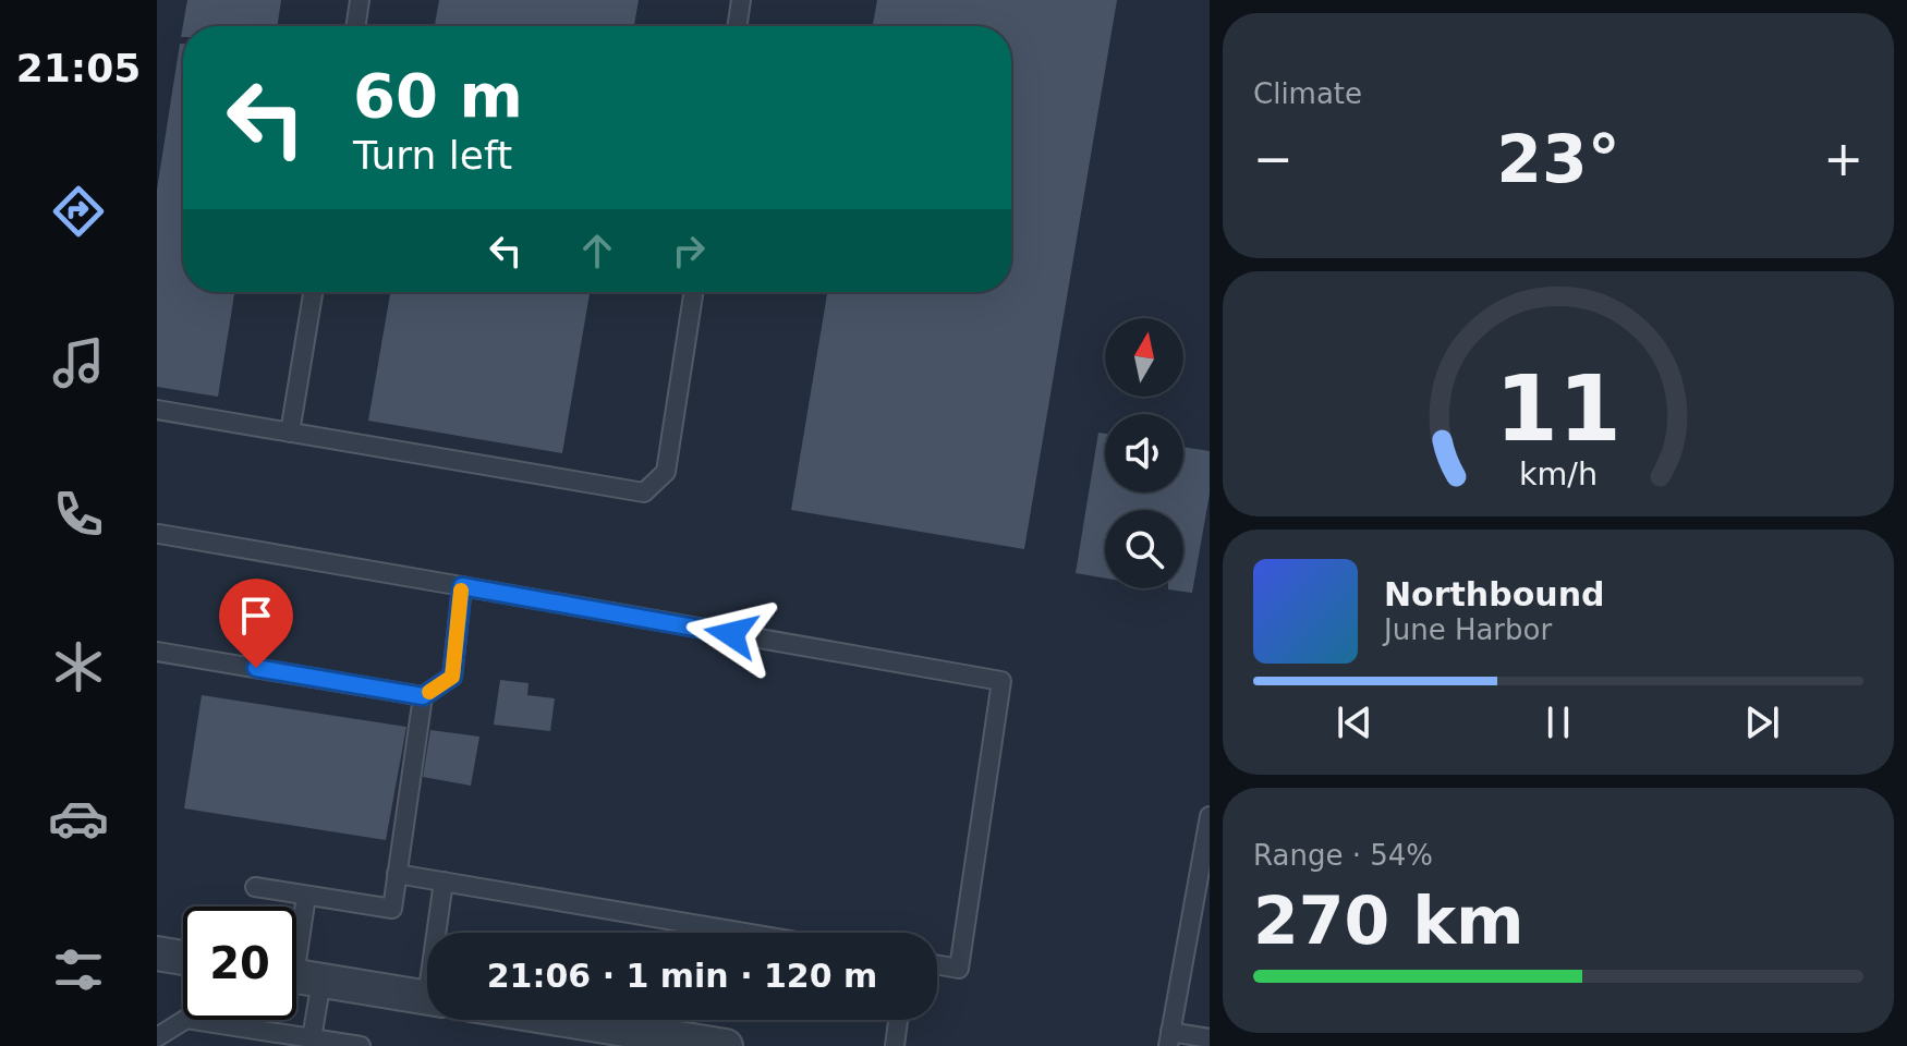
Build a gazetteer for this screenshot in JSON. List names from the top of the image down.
{
  "north": "top",
  "page": {
    "tabs": "21:05",
    "tile": [
      "Climate",
      ["Range · 54%", "270 km"]
    ],
    "turn": ["60 m", "Turn left"],
    "heat": ["−", "23°", "+"],
    "song": ["Northbound", "June Harbor"],
    "limit": "20",
    "trip": "21:06 · 1 min · 120 m",
    "gauge": ["11", "km/h"]
  }
}
